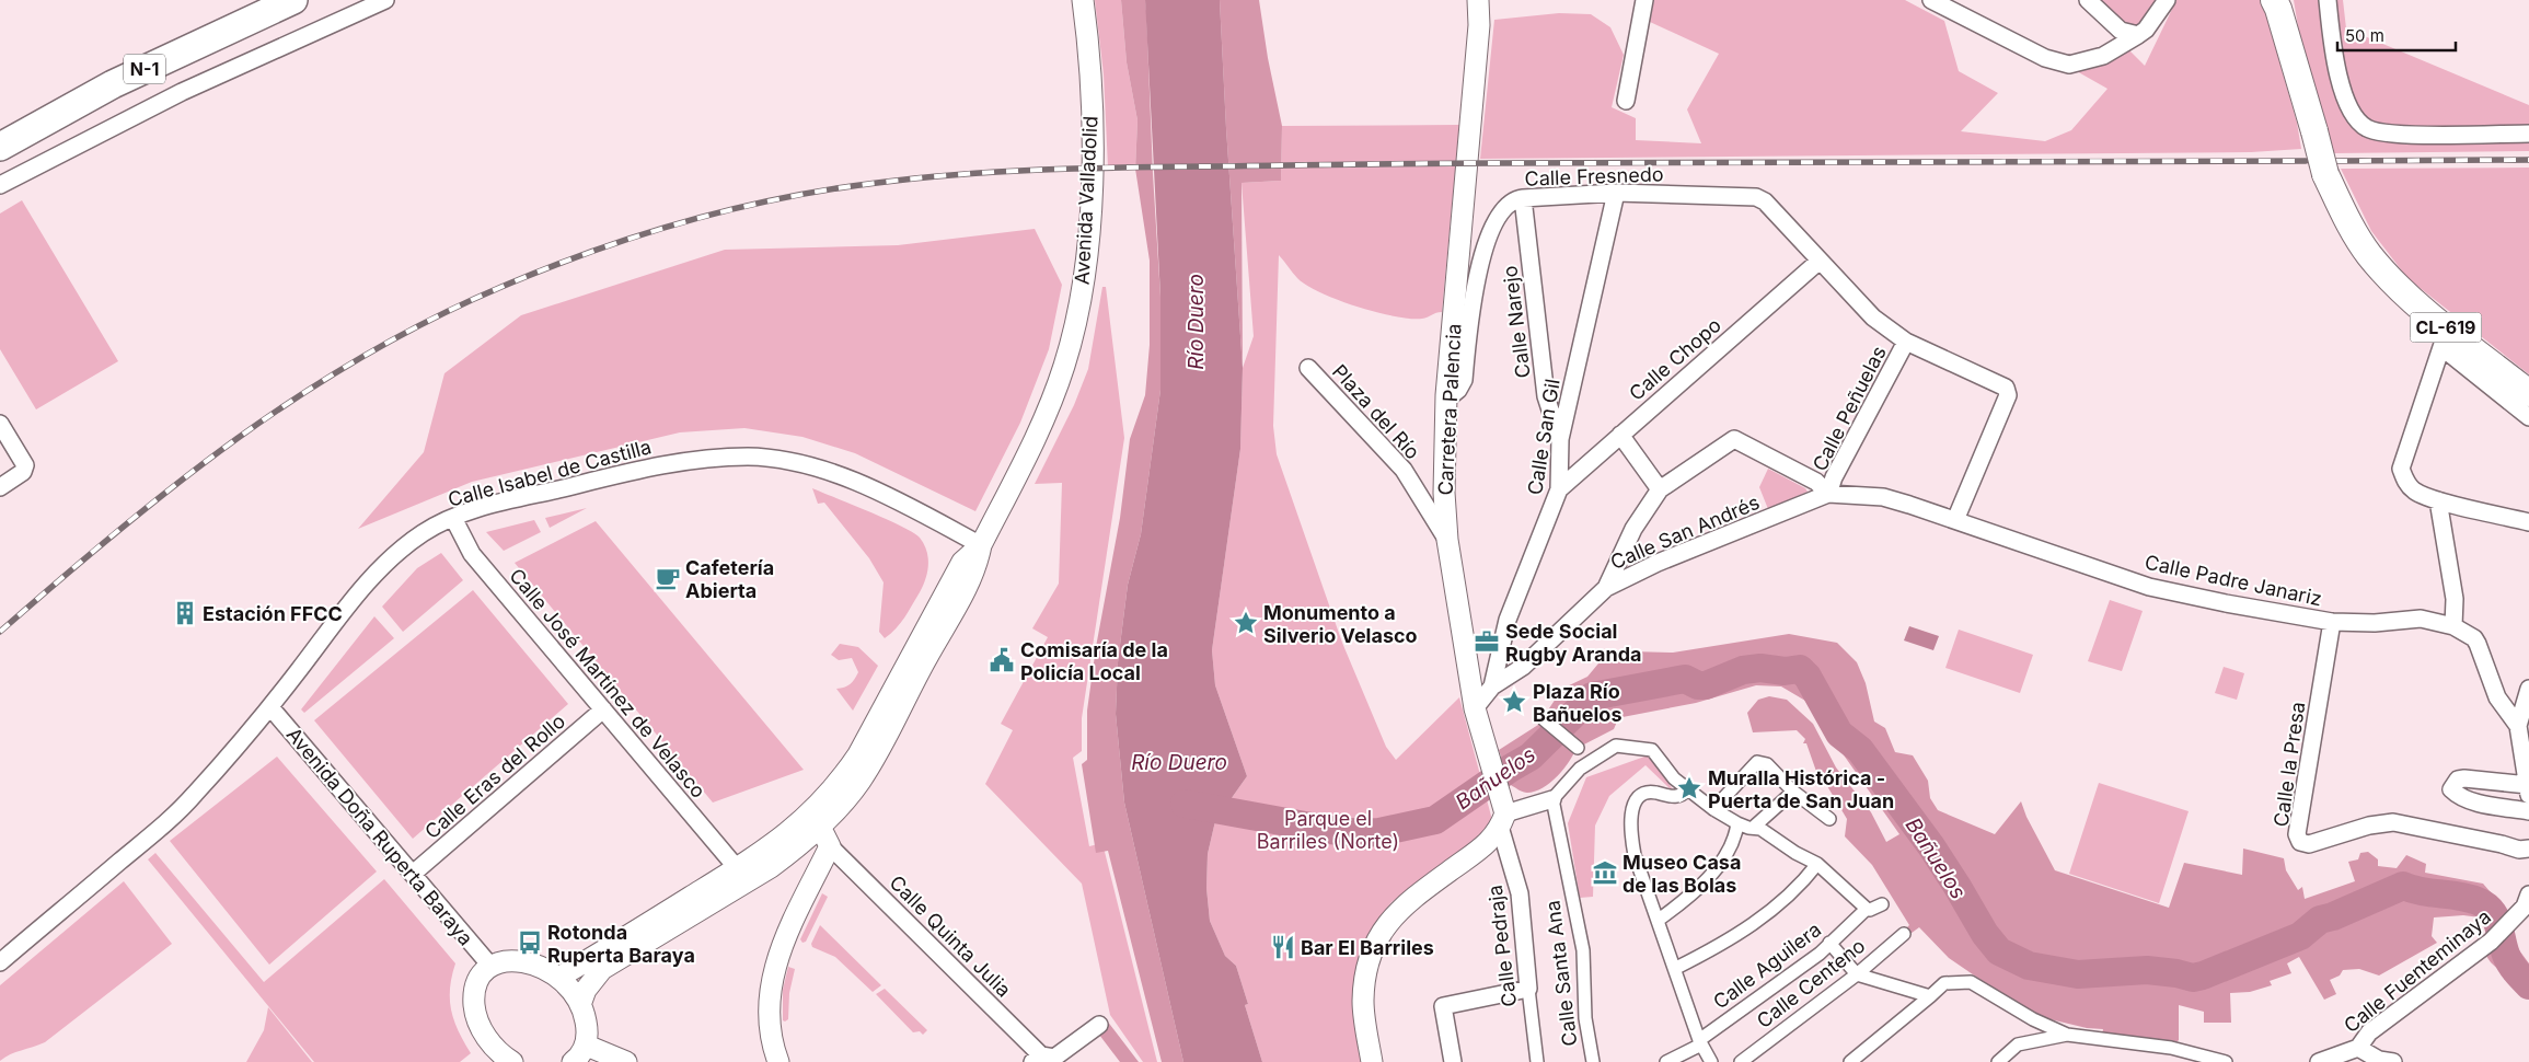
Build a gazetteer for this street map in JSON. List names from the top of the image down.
{
  "streets": {
    "highway": ["N-1"],
    "main road": ["CL-619"],
    "street": [
      "Calle Fresnedo",
      "Avenida Valladolid",
      "Calle Narejo",
      "Calle Chopo",
      "Calle Peñuelas",
      "Carretera Palencia",
      "Plaza del Río",
      "Calle San Gil",
      "Calle Isabel de Castilla",
      "Calle San Andrés",
      "Calle Padre Janariz",
      "Calle José Martínez de Velasco",
      "Calle la Presa",
      "Calle Eras del Rollo",
      "Avenida Doña Ruperta Baraya",
      "Calle Quinta Julia",
      "Calle Pedraja",
      "Calle Aguilera",
      "Calle Fuenteminaya",
      "Calle Santa Ana",
      "Calle Centeno"
    ]
  },
  "crossings": [
    ["Calle Fresnedo", "Calle Narejo"],
    ["Calle Fresnedo", "Calle Chopo"],
    ["Calle Fresnedo", "Carretera Palencia"],
    ["Calle Fresnedo", "Calle San Gil"],
    ["Avenida Valladolid", "Calle Isabel de Castilla"],
    ["Calle Narejo", "Calle San Gil"],
    ["Calle Chopo", "Calle San Gil"],
    ["Calle Peñuelas", "Calle San Andrés"],
    ["Calle Peñuelas", "Calle Padre Janariz"],
    ["Carretera Palencia", "Plaza del Río"],
    ["Carretera Palencia", "Calle San Gil"],
    ["Carretera Palencia", "Calle Pedraja"],
    ["Calle San Gil", "Calle San Andrés"],
    ["Calle Isabel de Castilla", "Calle José Martínez de Velasco"],
    ["Calle Isabel de Castilla", "Avenida Doña Ruperta Baraya"],
    ["Calle San Andrés", "Calle Padre Janariz"],
    ["Calle Padre Janariz", "Calle la Presa"],
    ["Calle José Martínez de Velasco", "Calle Eras del Rollo"],
    ["Calle Eras del Rollo", "Avenida Doña Ruperta Baraya"]
  ],
  "water": ["Río Duero", "Bañuelos"],
  "parks": ["Parque el Barriles (Norte)"],
  "places": {
    "cafe": ["Cafetería Abierta"],
    "building": ["Estación FFCC"],
    "place": ["Monumento a Silverio Velasco", "Plaza Río Bañuelos", "Muralla Histórica - Puerta de San Juan"],
    "office": ["Sede Social Rugby Aranda"],
    "public building": ["Comisaría de la Policía Local"],
    "museum": ["Museo Casa de las Bolas"],
    "bus stop": ["Rotonda Ruperta Baraya"],
    "restaurant": ["Bar El Barriles"]
  },
  "scale_bar": "50 m"
}
